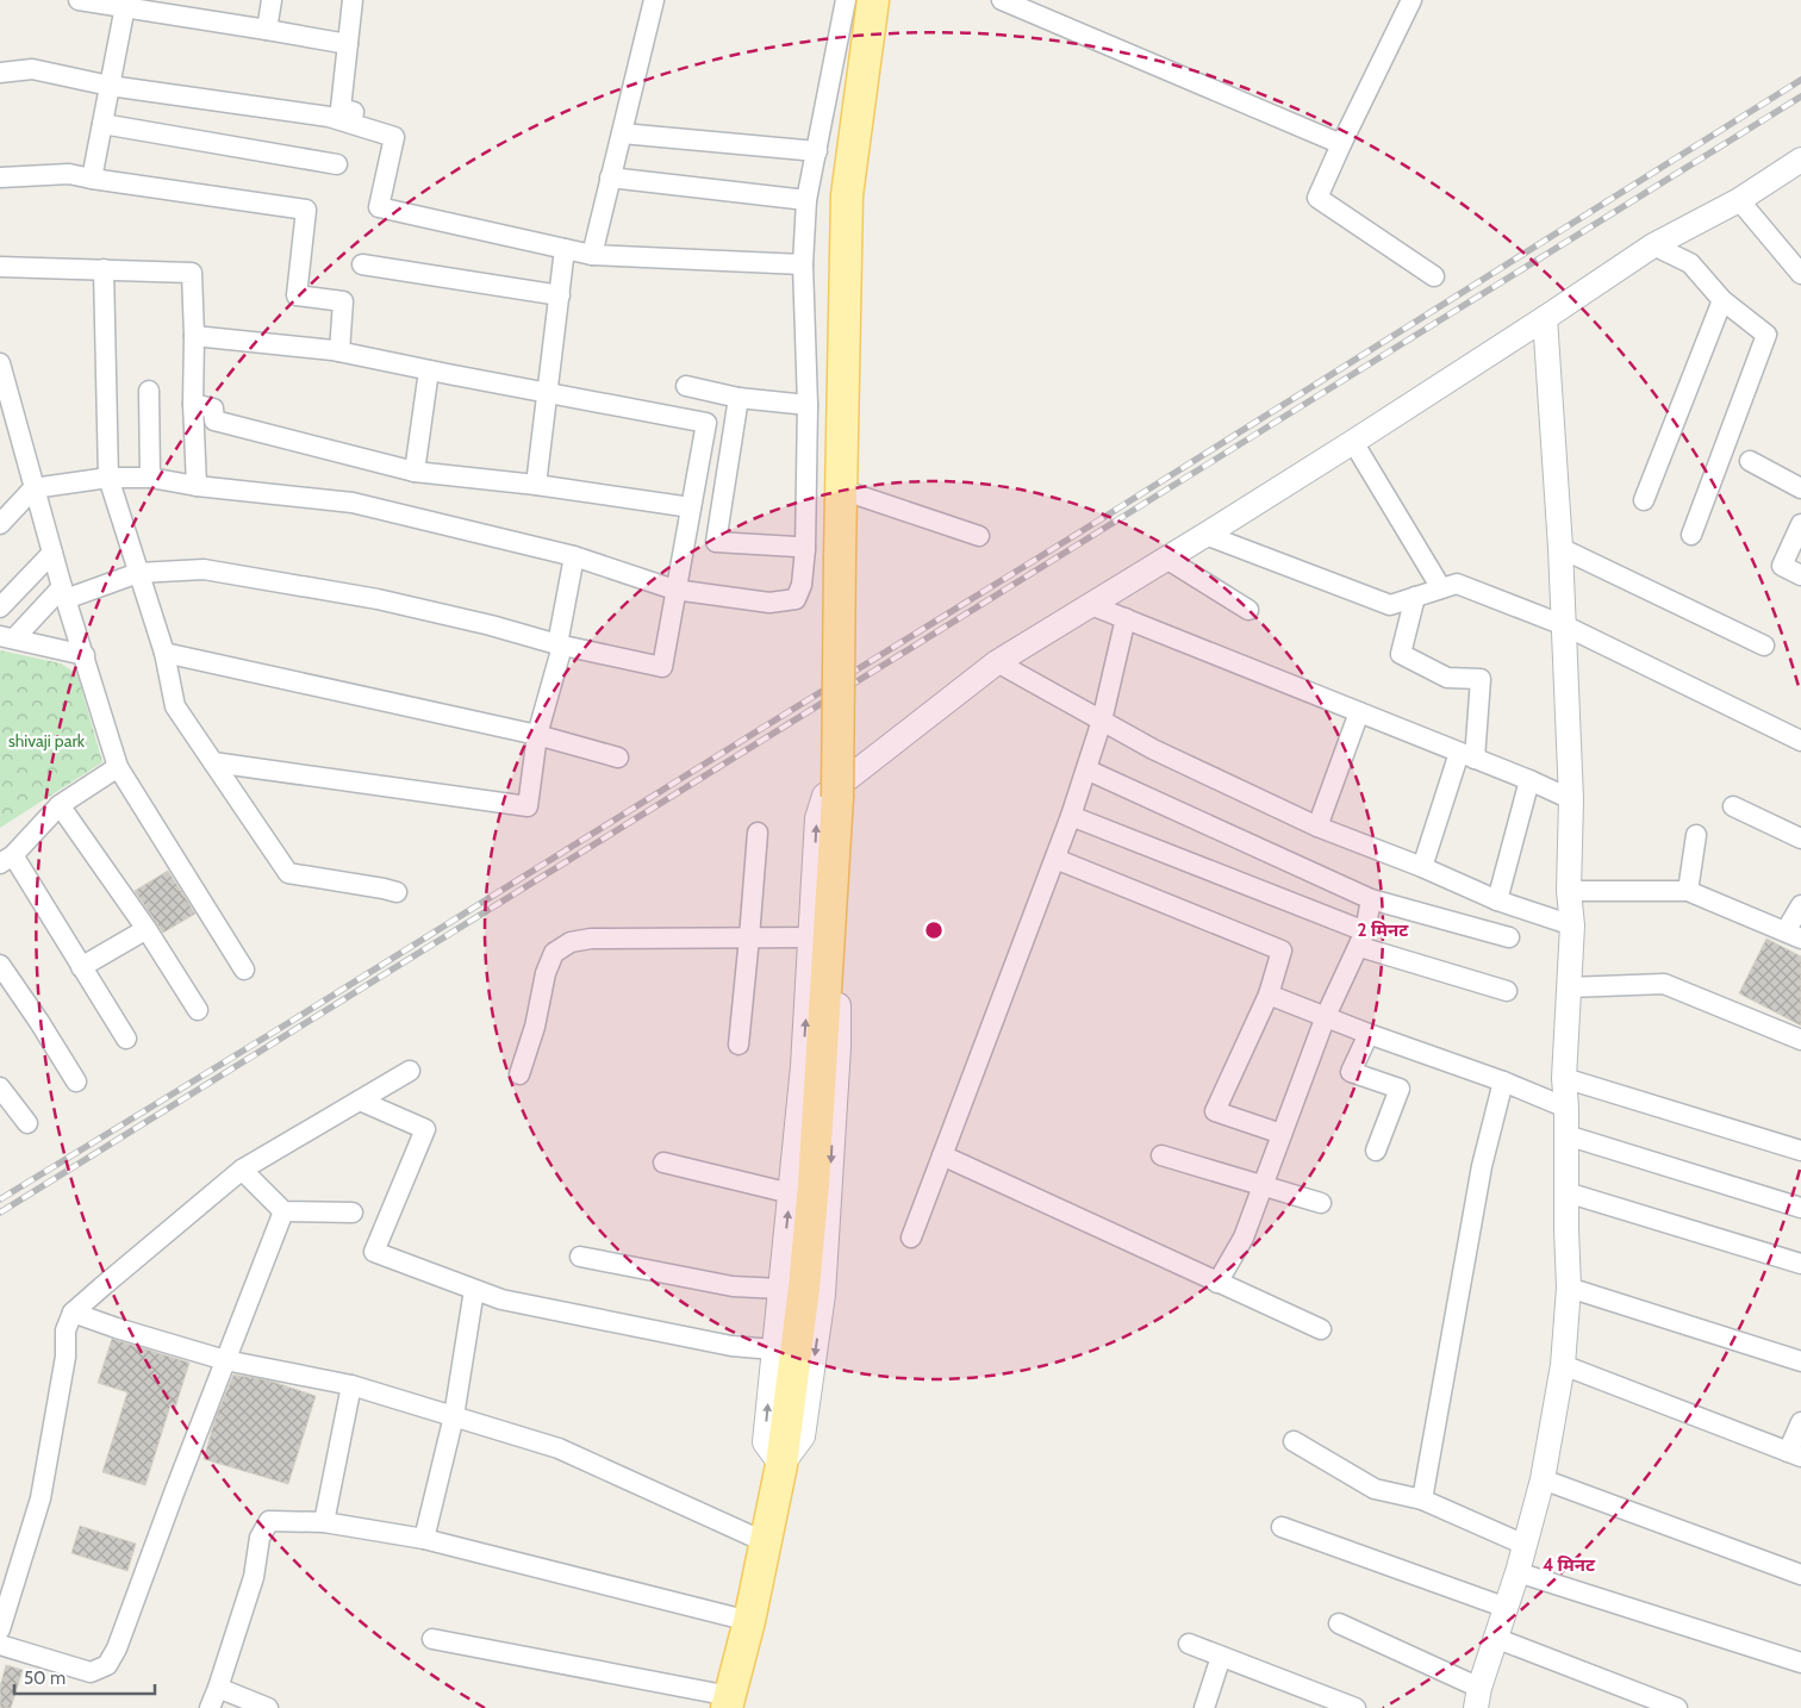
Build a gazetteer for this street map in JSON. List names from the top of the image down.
{
  "parks": ["shivaji park"],
  "scale_bar": "50 m",
  "rings": ["2 मिनट", "4 मिनट"]
}
